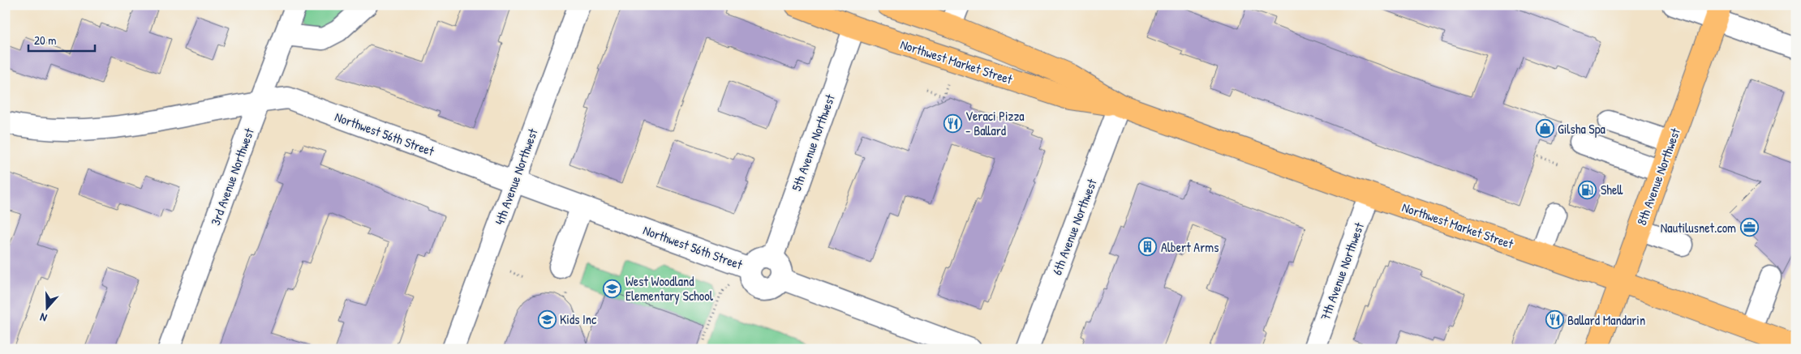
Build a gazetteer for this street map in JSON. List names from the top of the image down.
{
  "streets": {
    "main road": ["Northwest Market Street", "8th Avenue Northwest"],
    "street": [
      "Northwest 56th Street",
      "5th Avenue Northwest",
      "3rd Avenue Northwest",
      "4th Avenue Northwest",
      "6th Avenue Northwest",
      "7th Avenue Northwest"
    ]
  },
  "crossings": [
    ["Northwest Market Street", "5th Avenue Northwest"],
    ["Northwest Market Street", "8th Avenue Northwest"],
    ["Northwest Market Street", "6th Avenue Northwest"],
    ["Northwest Market Street", "7th Avenue Northwest"],
    ["Northwest 56th Street", "5th Avenue Northwest"],
    ["Northwest 56th Street", "3rd Avenue Northwest"],
    ["Northwest 56th Street", "4th Avenue Northwest"]
  ],
  "places": {
    "restaurant": ["Veraci Pizza - Ballard", "Ballard Mandarin"],
    "shop": ["Gilsha Spa"],
    "fuel station": ["Shell"],
    "office": ["Nautilusnet.com"],
    "building": ["Albert Arms"],
    "school or university": ["West Woodland Elementary School", "Kids Inc"]
  },
  "scale_bar": "20 m",
  "north": "bottom"
}
